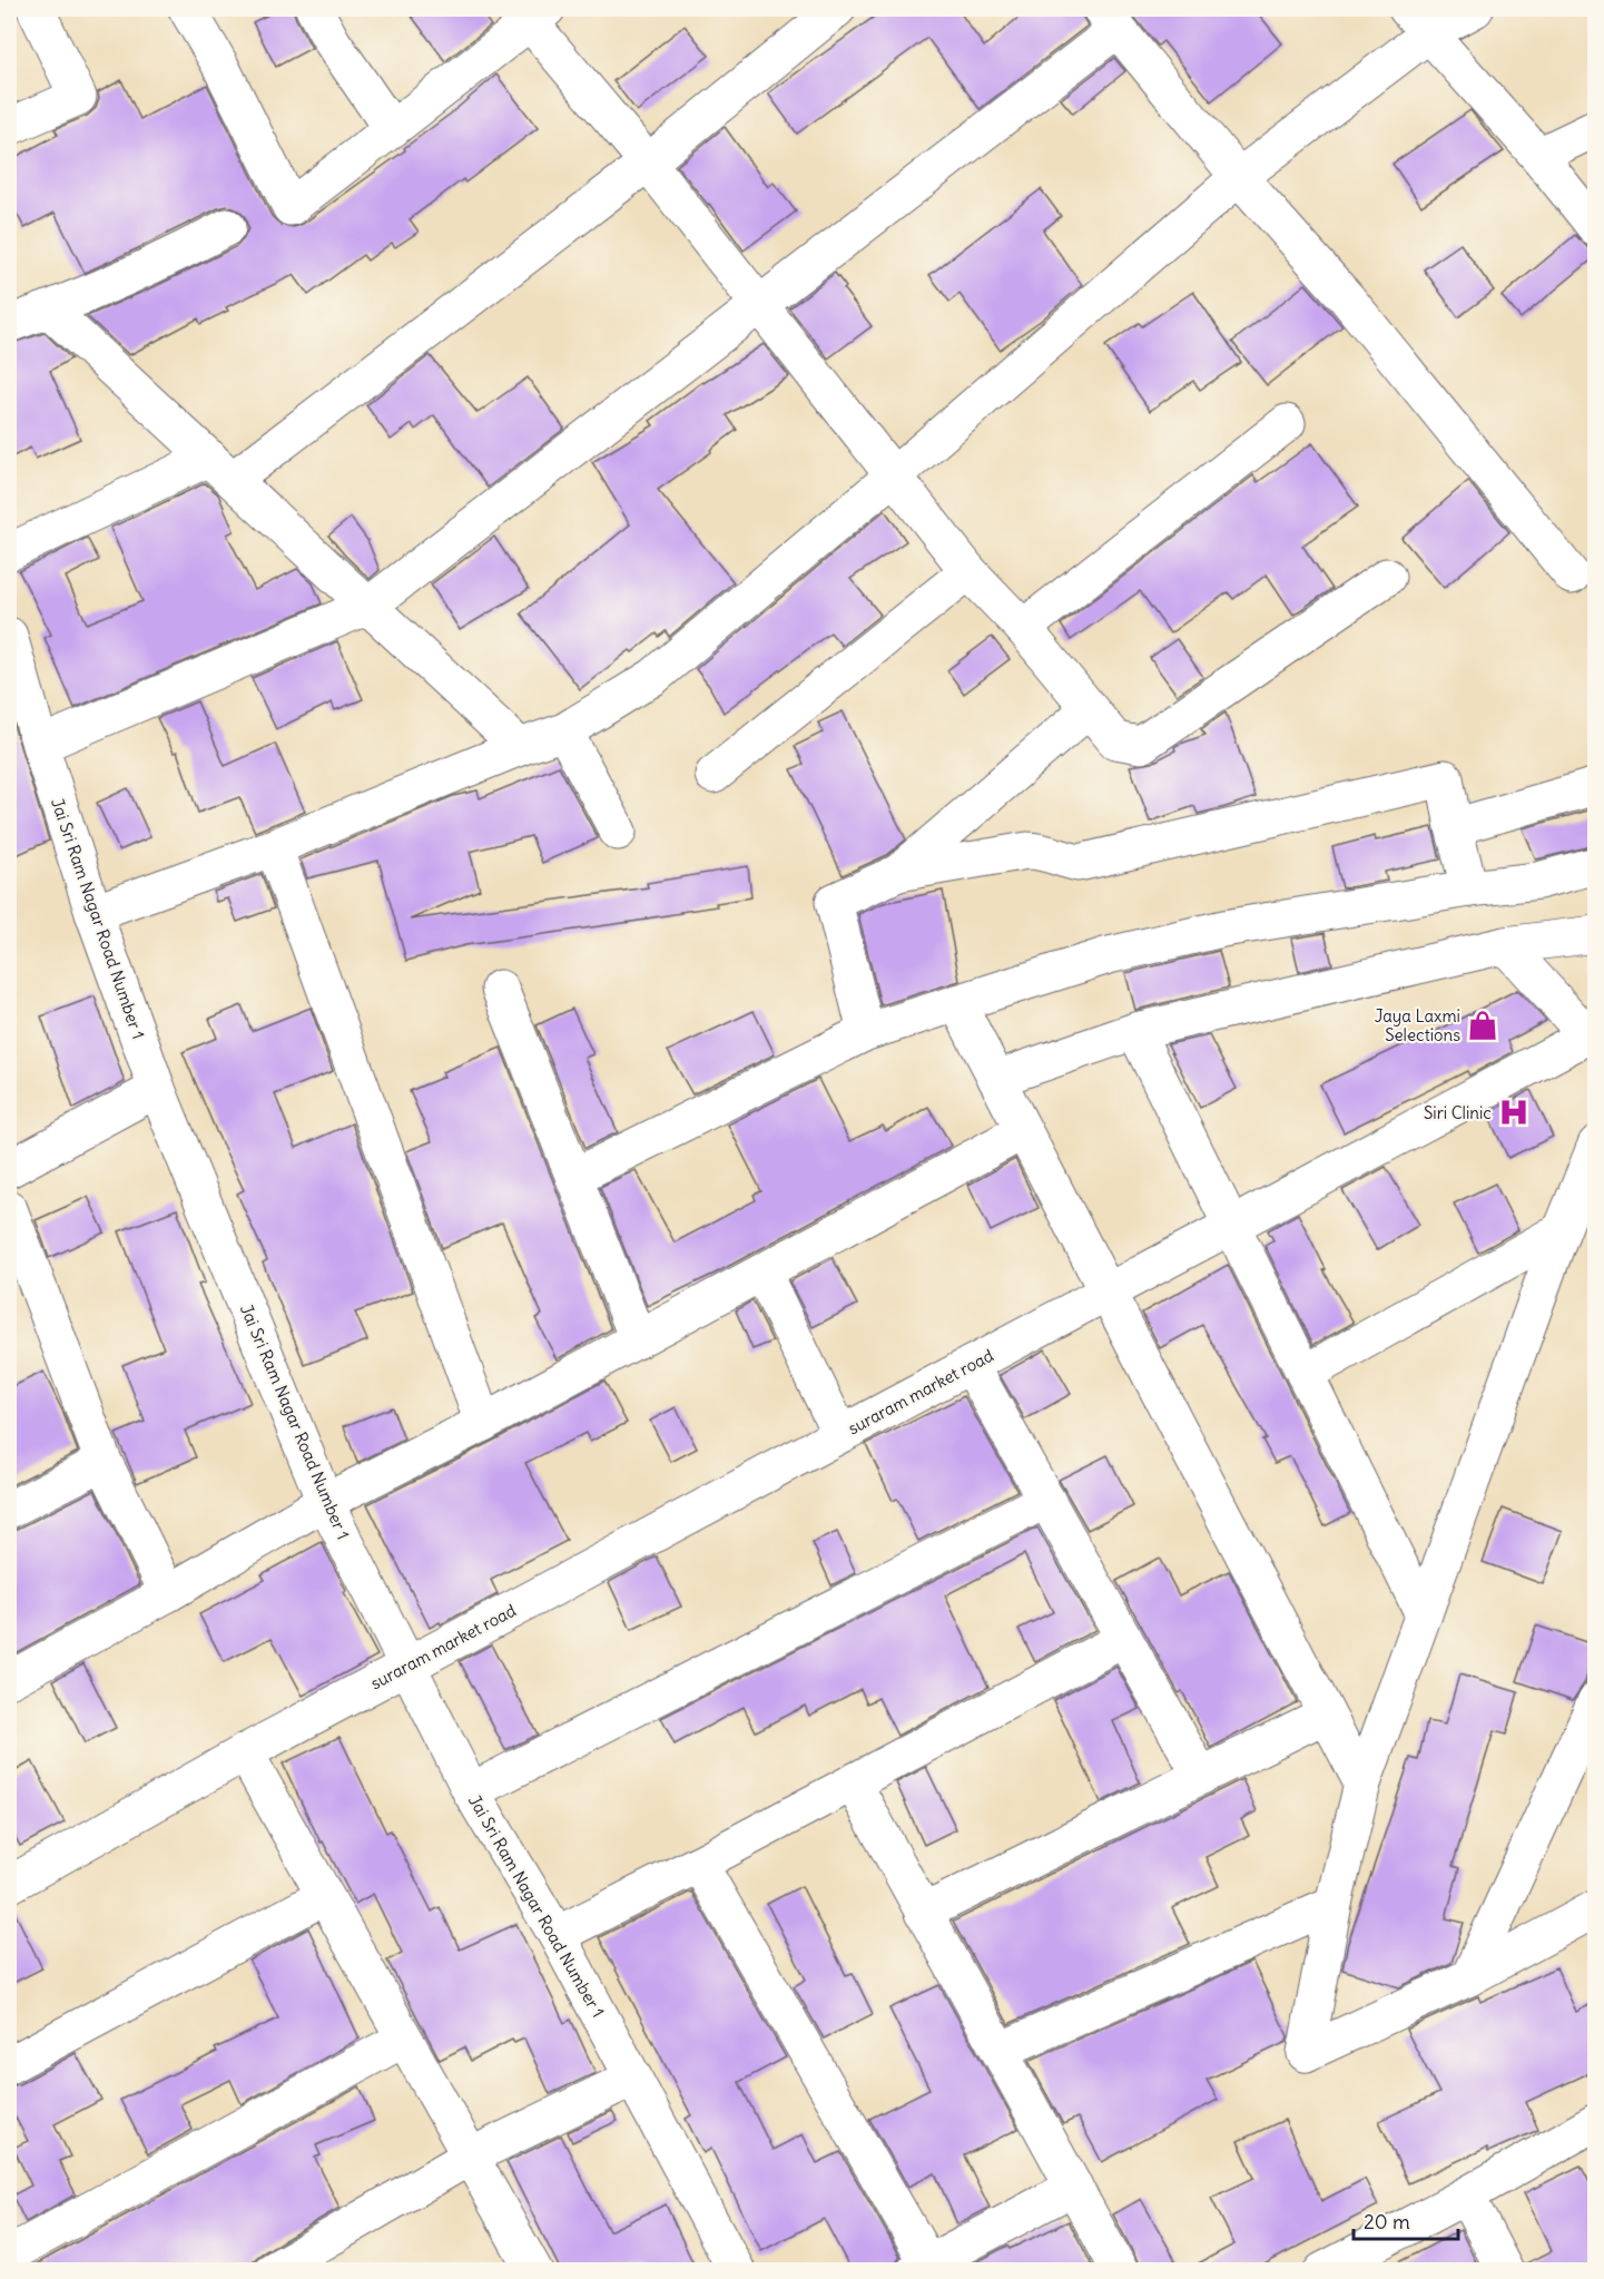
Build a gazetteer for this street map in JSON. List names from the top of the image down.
{
  "streets": {
    "street": ["Jai Sri Ram Nagar Road Number 1", "suraram market road"]
  },
  "crossings": [
    ["Jai Sri Ram Nagar Road Number 1", "suraram market road"]
  ],
  "places": {
    "shop": ["Jaya Laxmi Selections"],
    "hospital": ["Siri Clinic"]
  },
  "scale_bar": "20 m"
}
